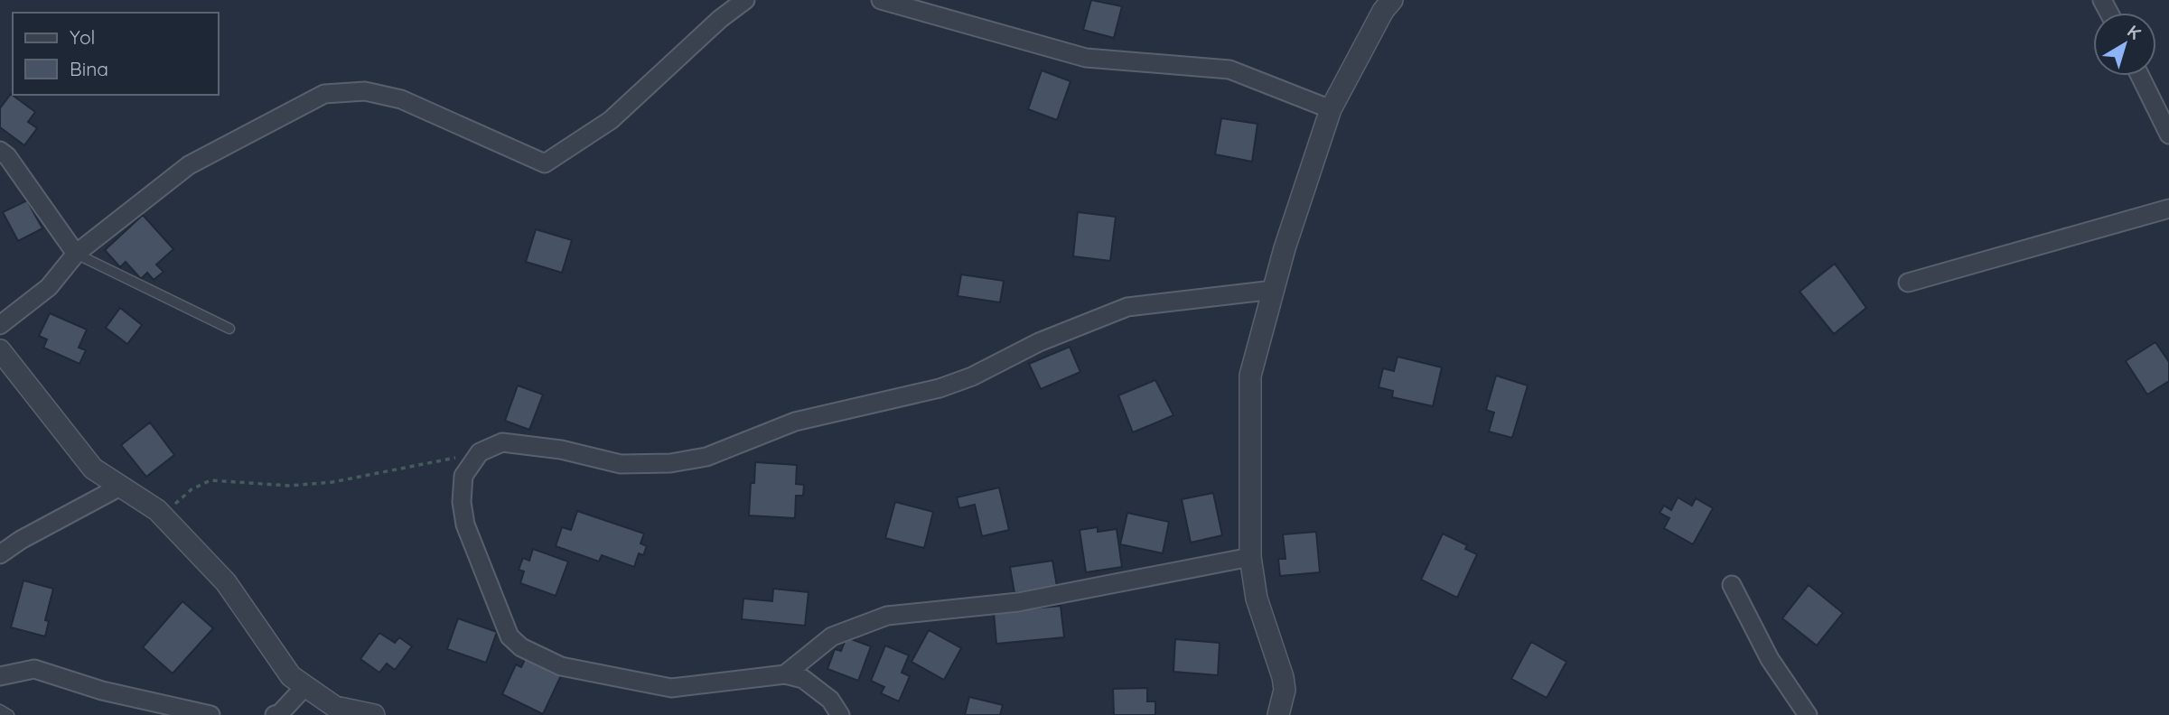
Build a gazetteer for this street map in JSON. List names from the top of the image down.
{
  "legend": ["Yol", "Bina"],
  "north": "top right"
}
